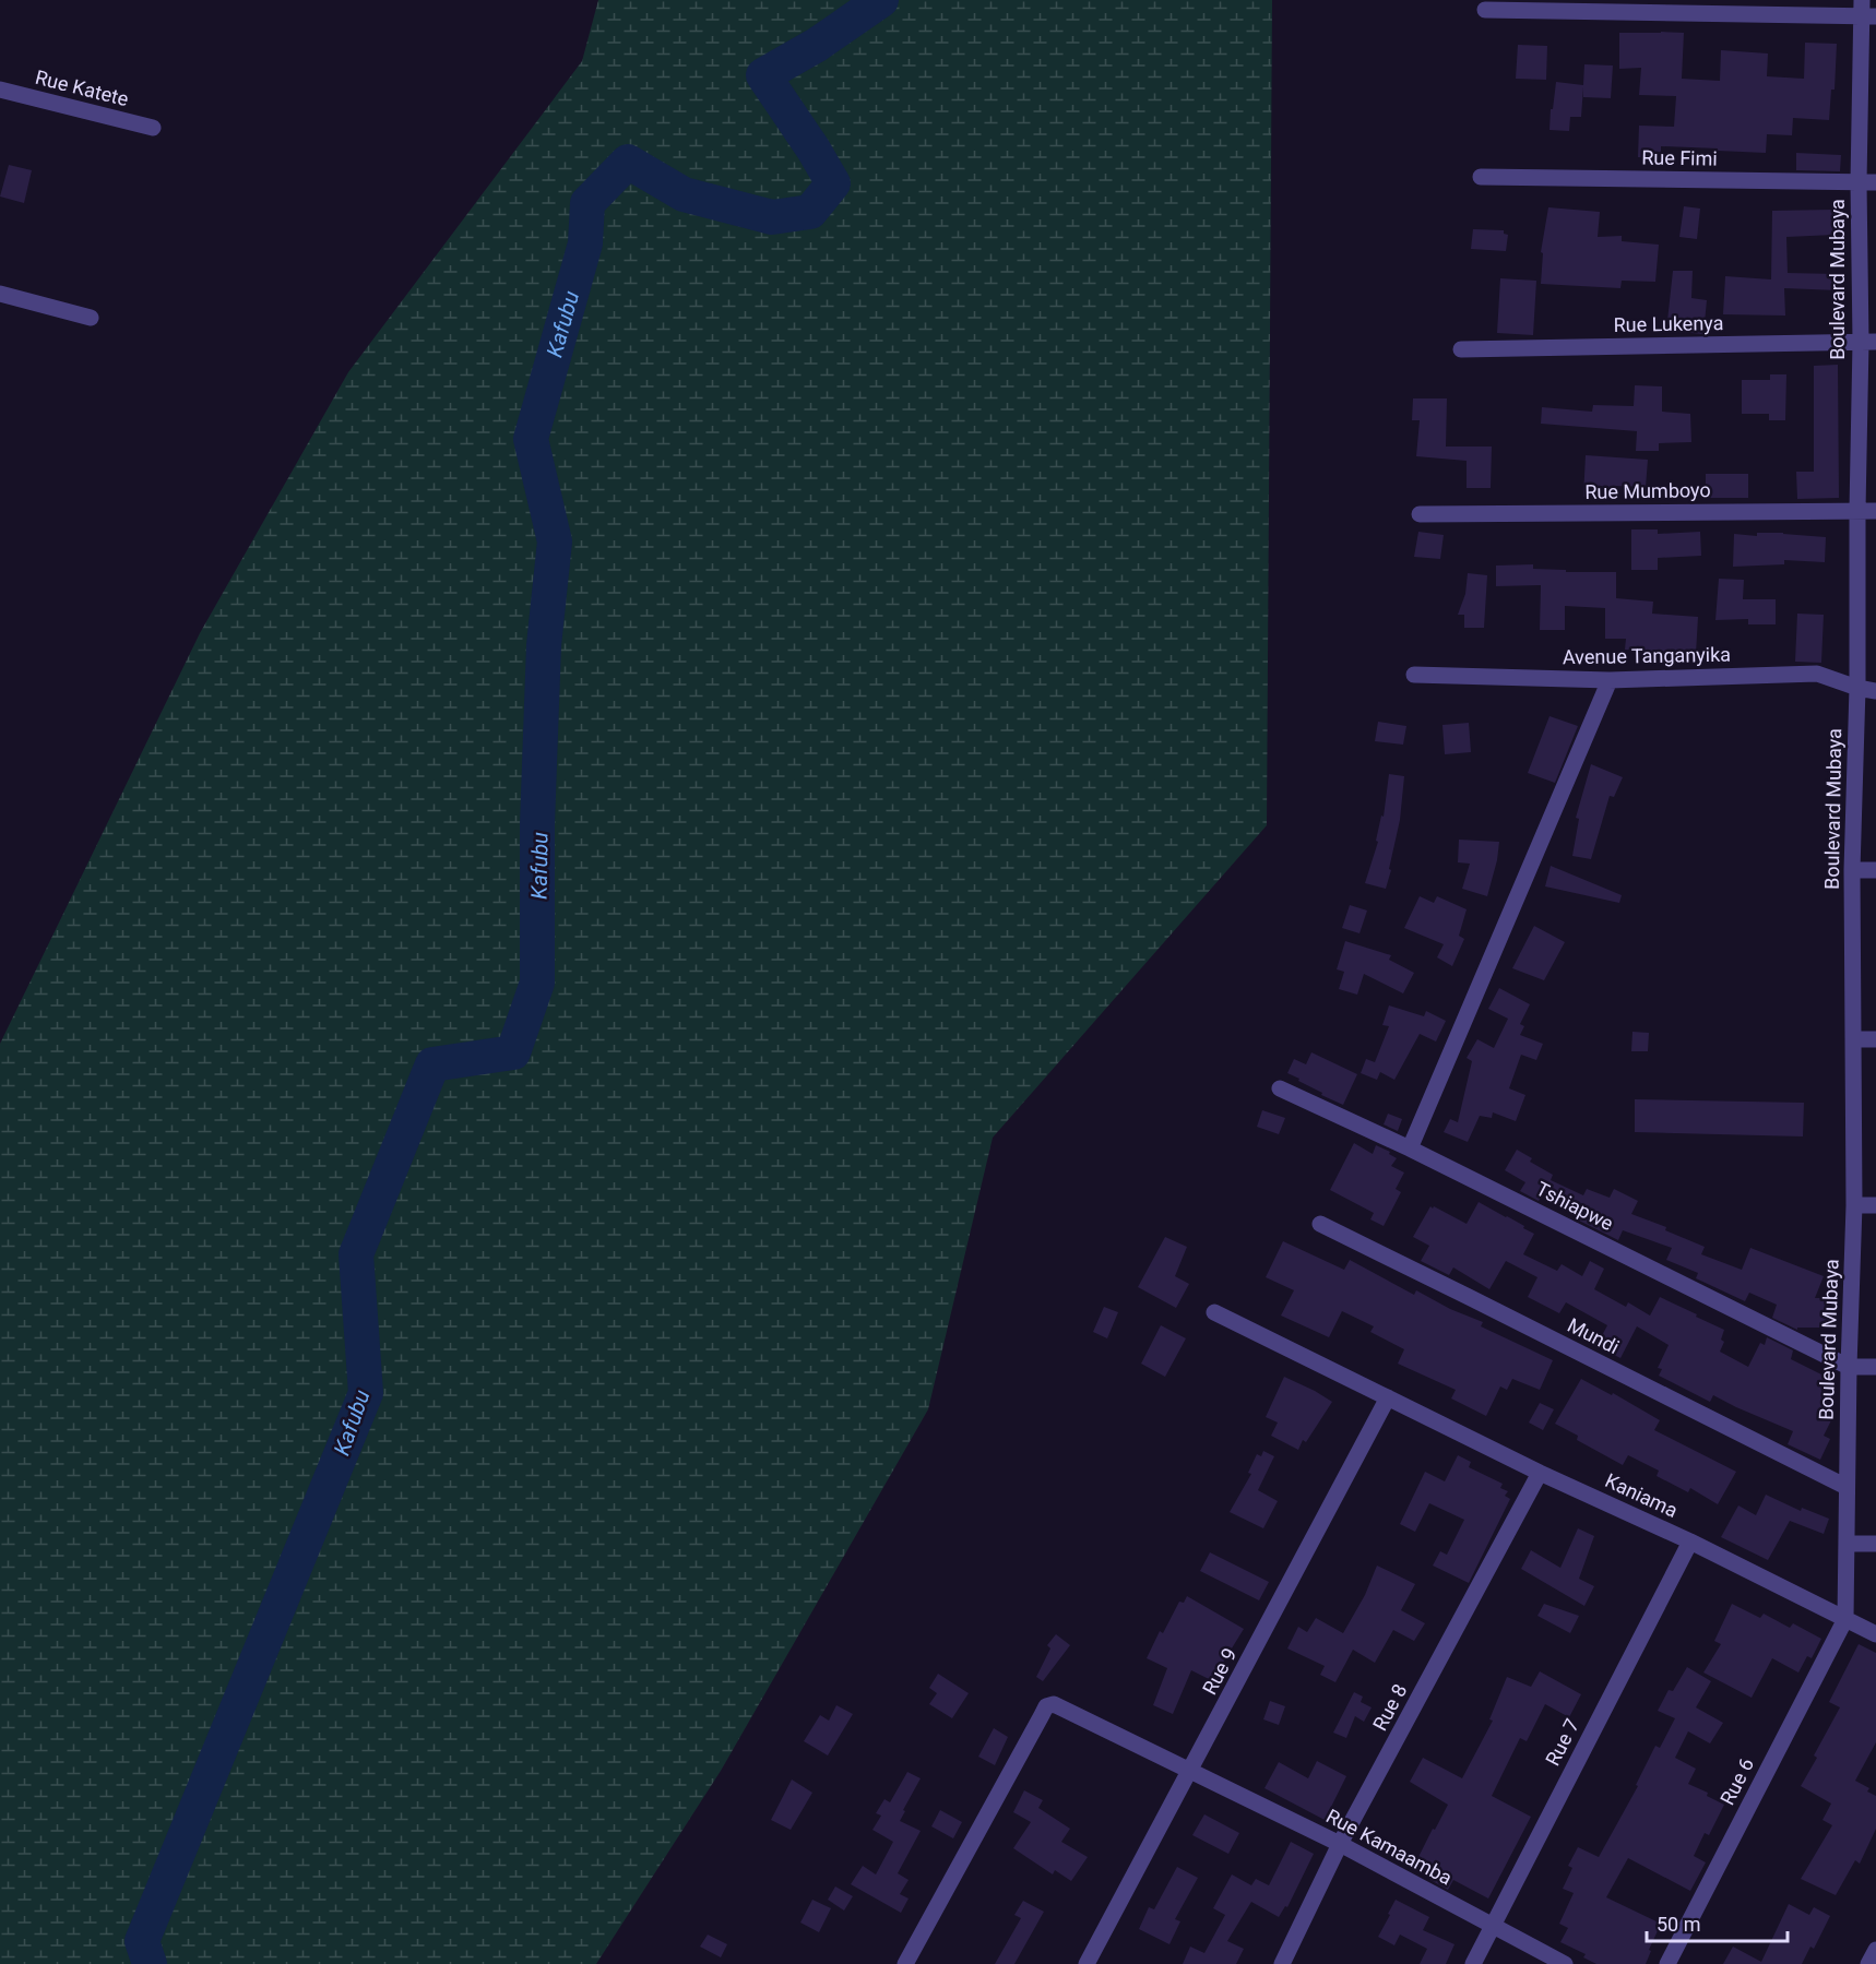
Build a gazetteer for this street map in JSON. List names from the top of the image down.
{
  "streets": {
    "street": [
      "Rue Katete",
      "Rue Fimi",
      "Boulevard Mubaya",
      "Rue Lukenya",
      "Rue Mumboyo",
      "Avenue Tanganyika",
      "Tshiapwe",
      "Mundi",
      "Kaniama",
      "Rue 9",
      "Rue 8",
      "Rue 7",
      "Rue 6",
      "Rue Kamaamba"
    ]
  },
  "crossings": [
    ["Rue Fimi", "Boulevard Mubaya"],
    ["Boulevard Mubaya", "Rue Lukenya"],
    ["Boulevard Mubaya", "Rue Mumboyo"],
    ["Boulevard Mubaya", "Avenue Tanganyika"],
    ["Boulevard Mubaya", "Tshiapwe"],
    ["Boulevard Mubaya", "Mundi"],
    ["Boulevard Mubaya", "Kaniama"],
    ["Boulevard Mubaya", "Rue 6"],
    ["Kaniama", "Rue 9"],
    ["Kaniama", "Rue 8"],
    ["Kaniama", "Rue 7"],
    ["Kaniama", "Rue 6"],
    ["Rue 9", "Rue Kamaamba"],
    ["Rue 8", "Rue Kamaamba"],
    ["Rue 7", "Rue Kamaamba"]
  ],
  "water": ["Kafubu"],
  "scale_bar": "50 m"
}
